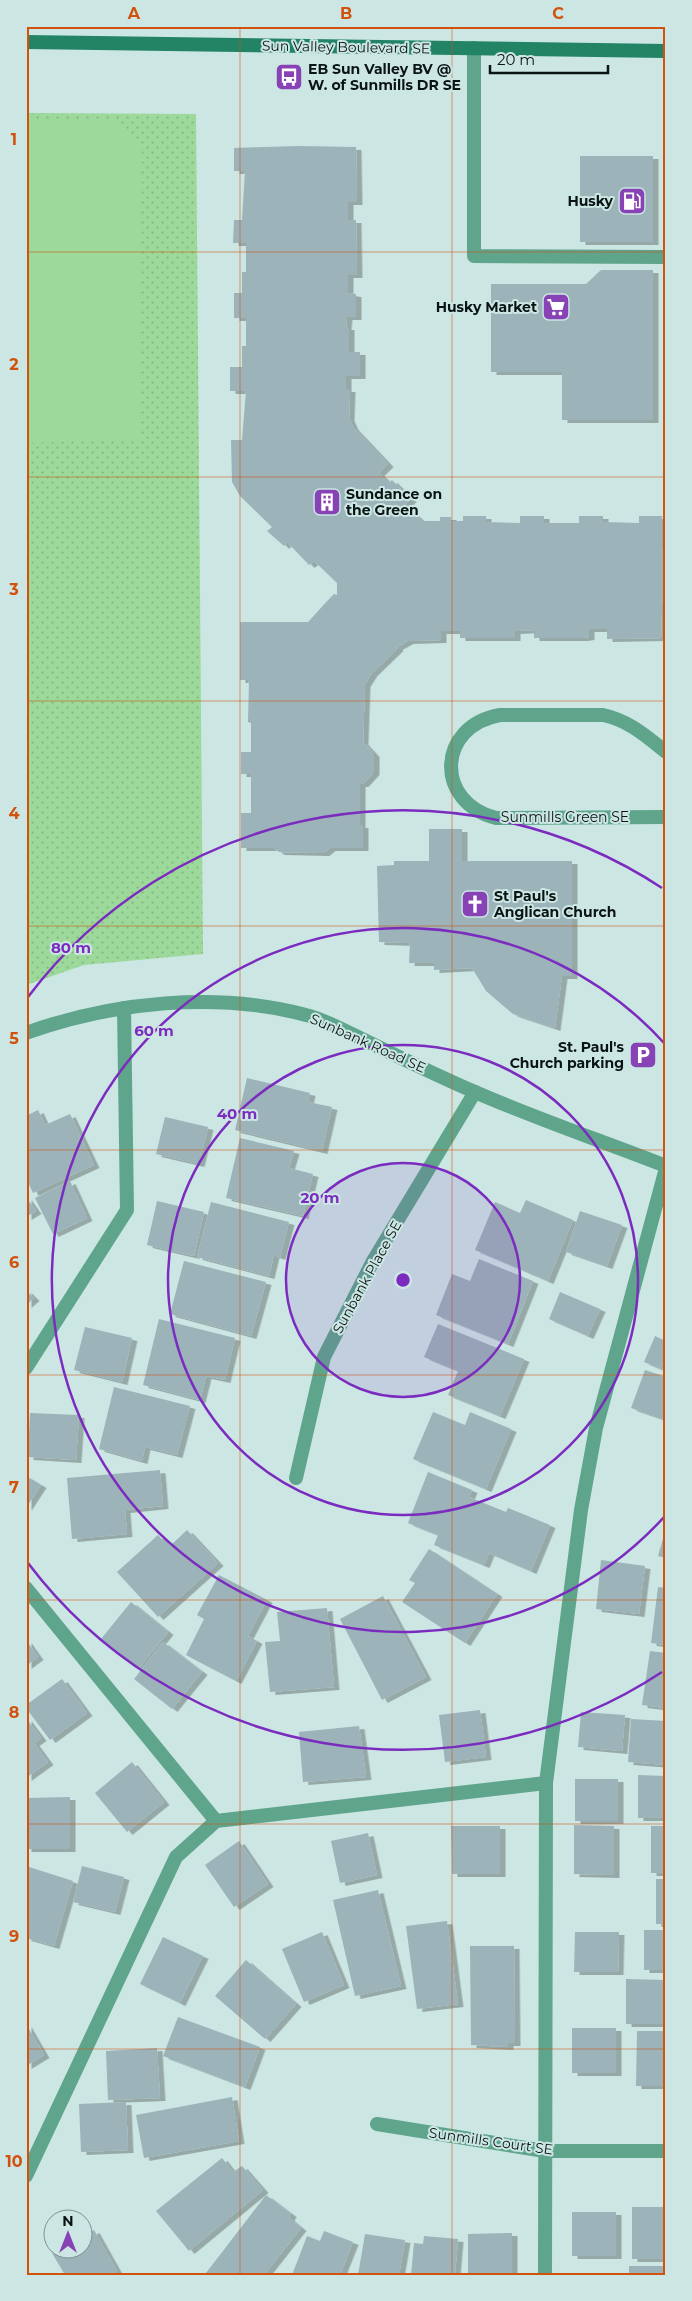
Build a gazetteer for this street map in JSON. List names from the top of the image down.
{
  "streets": {
    "main road": ["Sun Valley Boulevard SE"],
    "street": [
      "Sunmills Green SE",
      "Sunbank Road SE",
      "Sunbank Place SE",
      "Sunmills Court SE"
    ]
  },
  "crossings": [
    ["Sunbank Road SE", "Sunbank Place SE"]
  ],
  "places": {
    "bus stop": ["EB Sun Valley BV @ W. of Sunmills DR SE"],
    "fuel station": ["Husky"],
    "supermarket": ["Husky Market"],
    "building": ["Sundance on the Green"],
    "church": ["St Paul's Anglican Church"],
    "parking": ["St. Paul's Church parking"]
  },
  "scale_bar": "20 m",
  "north": "top",
  "grid": {
    "columns": ["A", "B", "C"],
    "rows": [
      "1",
      "2",
      "3",
      "4",
      "5",
      "6",
      "7",
      "8",
      "9",
      "10"
    ]
  },
  "rings": [
    "80 m",
    "60 m",
    "40 m",
    "20 m"
  ]
}
